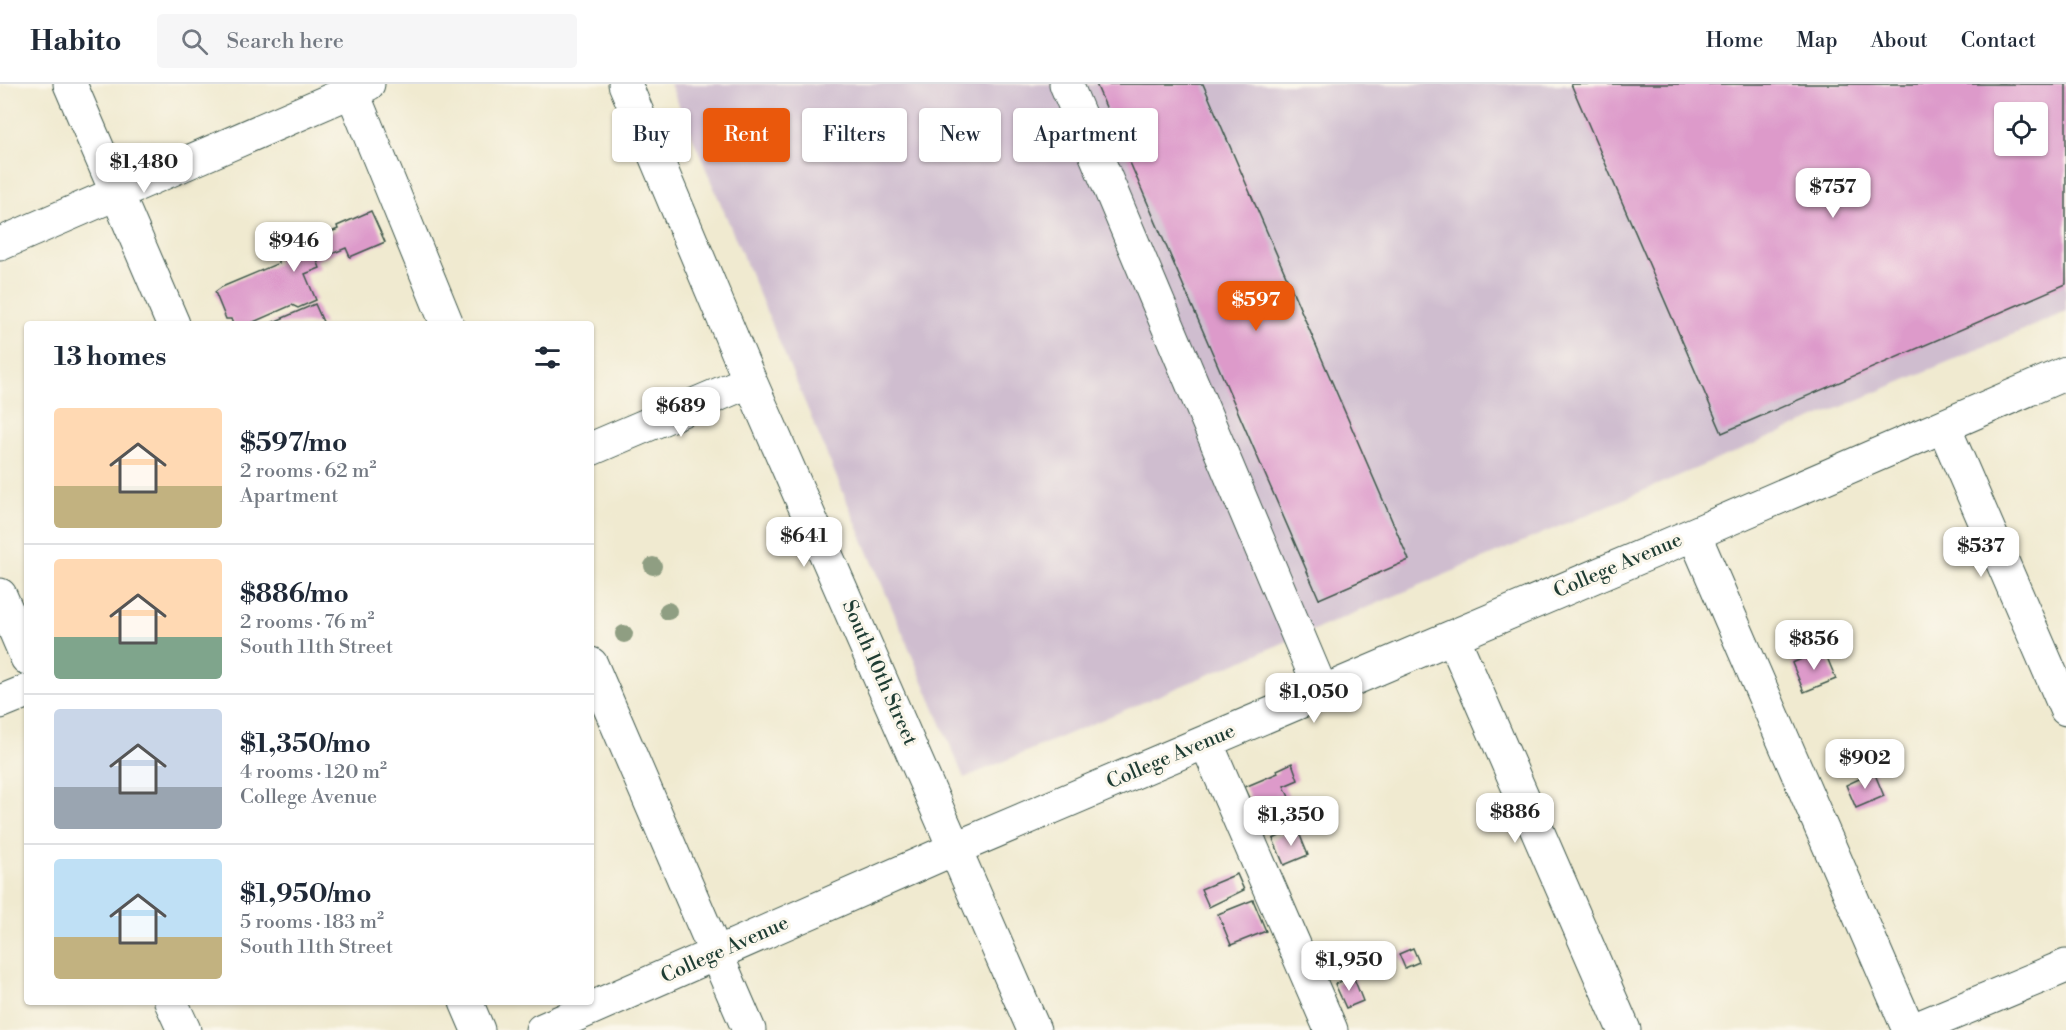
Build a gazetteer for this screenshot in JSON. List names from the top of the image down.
{
  "streets": {
    "street": ["College Avenue", "South 10th Street"]
  },
  "crossings": [
    ["College Avenue", "South 10th Street"]
  ],
  "page": {
    "header": "Habito",
    "search": "Search here",
    "nav": [
      "Home",
      "Map",
      "About",
      "Contact"
    ],
    "chip": [
      "Buy",
      "Rent",
      "Filters",
      "New",
      "Apartment"
    ],
    "price": [
      "$1,480",
      "$757",
      "$946",
      "$597",
      "$689",
      "$641",
      "$537",
      "$856",
      "$1,050",
      "$902",
      "$886",
      "$1,350",
      "$1,950"
    ],
    "heading": "13 homes",
    "list": [
      {
        "name": "$597/mo",
        "note": "2 rooms · 62 m² · Apartment"
      },
      {
        "name": "$886/mo",
        "note": "2 rooms · 76 m² · South 11th Street"
      },
      {
        "name": "$1,350/mo",
        "note": "4 rooms · 120 m² · College Avenue"
      },
      {
        "name": "$1,950/mo",
        "note": "5 rooms · 183 m² · South 11th Street"
      }
    ]
  }
}
